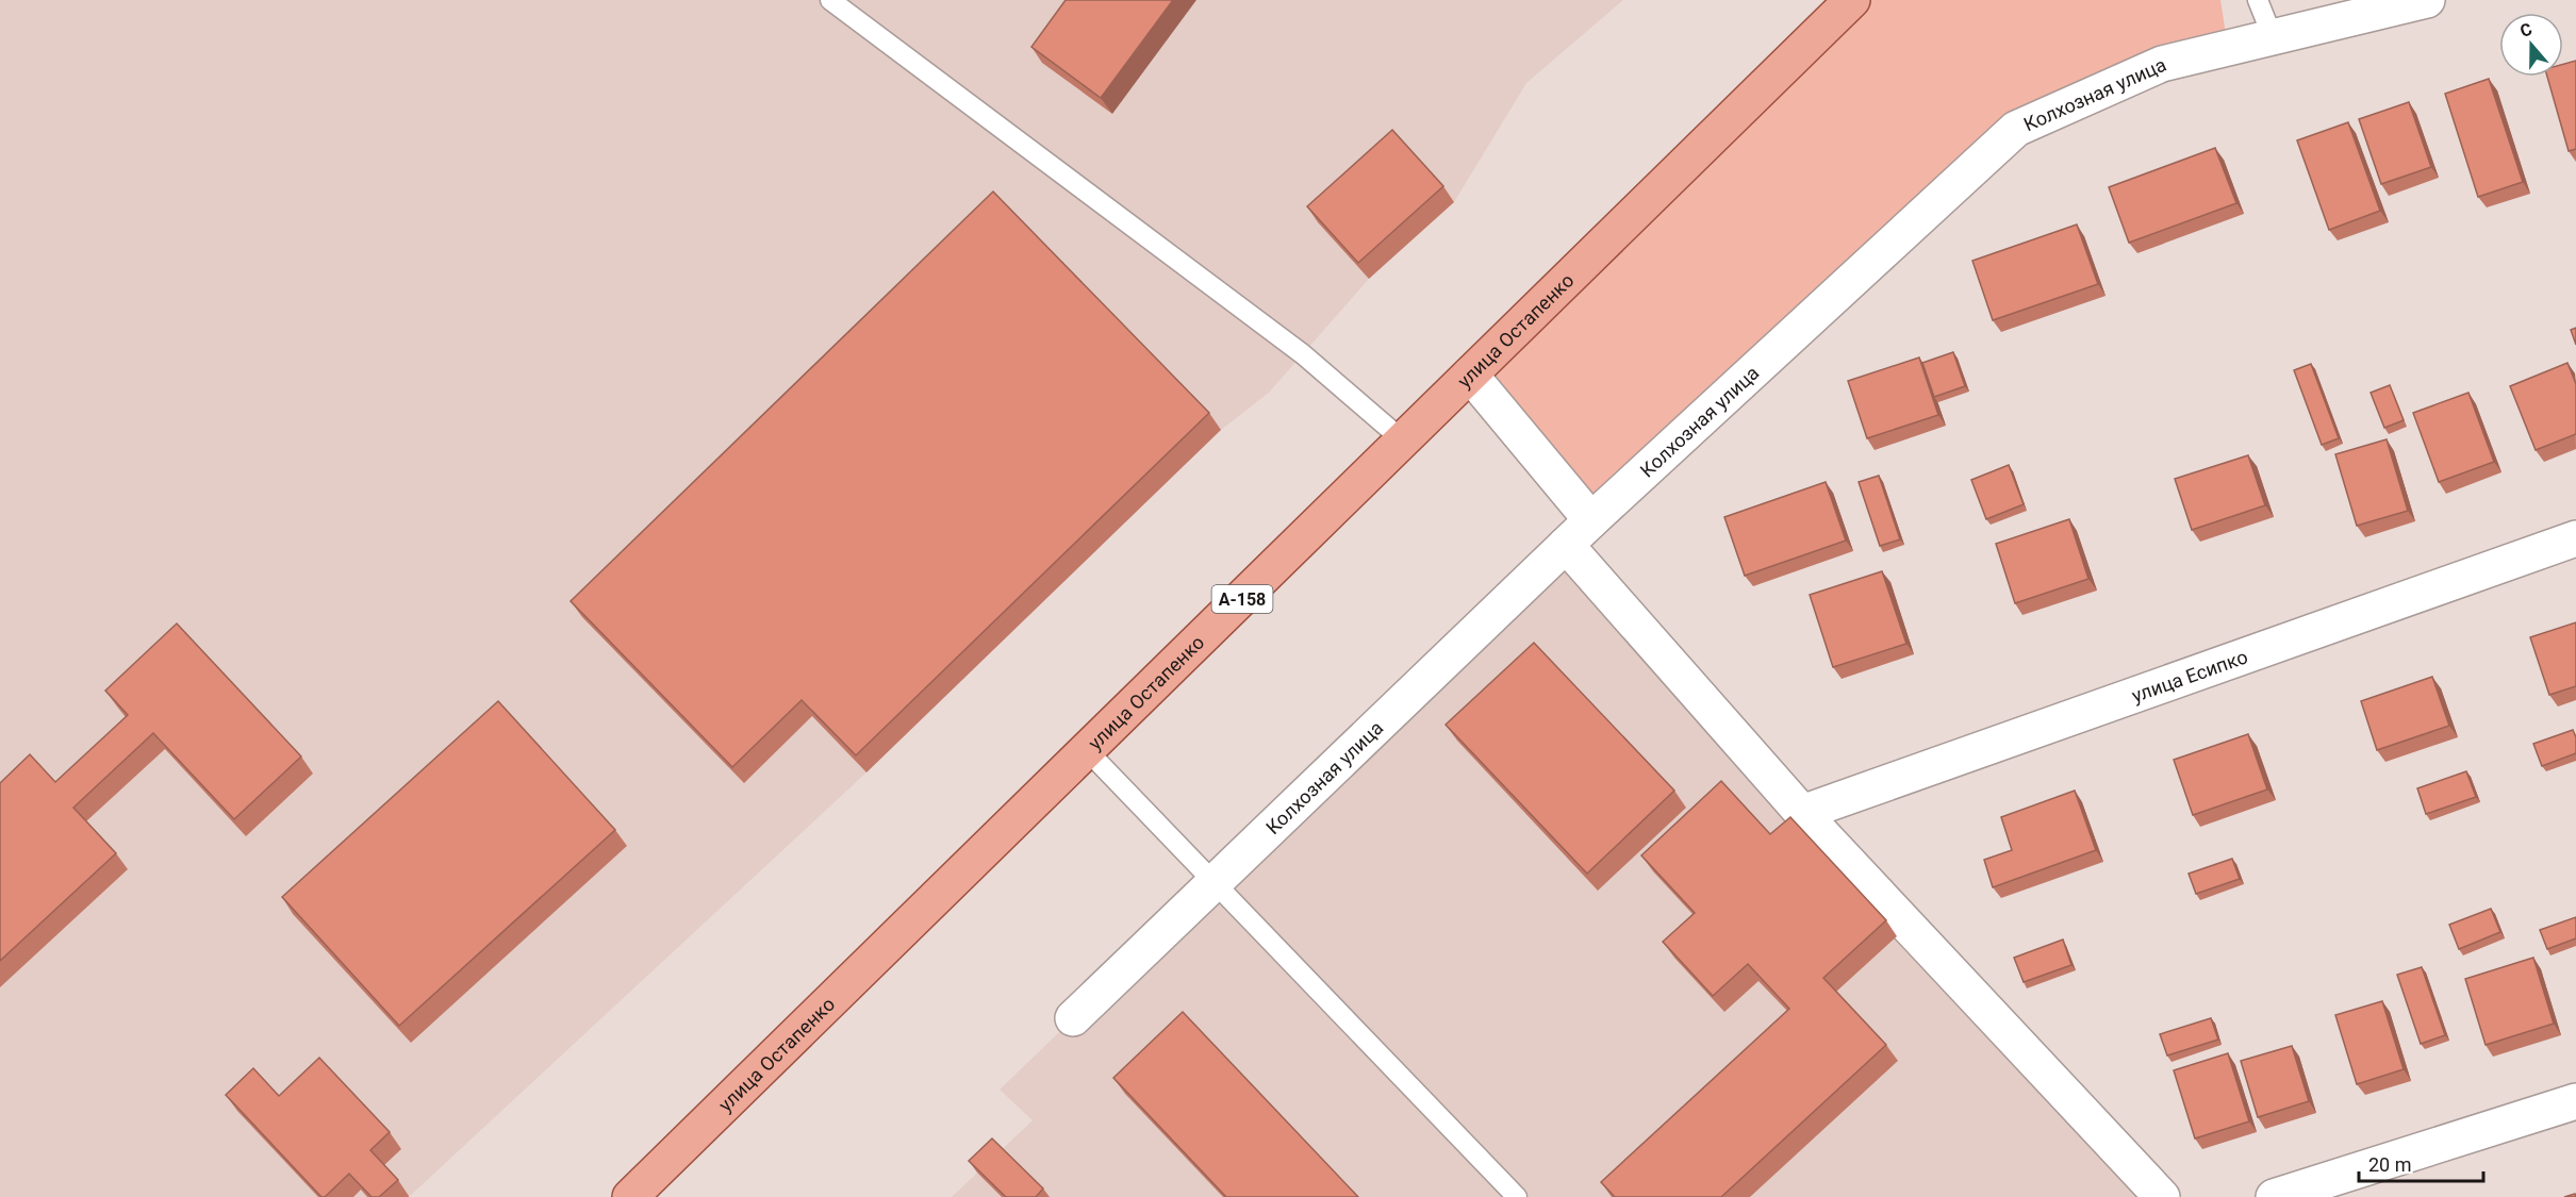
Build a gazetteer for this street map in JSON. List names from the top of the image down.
{
  "streets": {
    "main road": ["улица Остапенко", "А-158"],
    "street": ["Колхозная улица", "улица Есипко"]
  },
  "scale_bar": "20 m",
  "north": "top"
}
